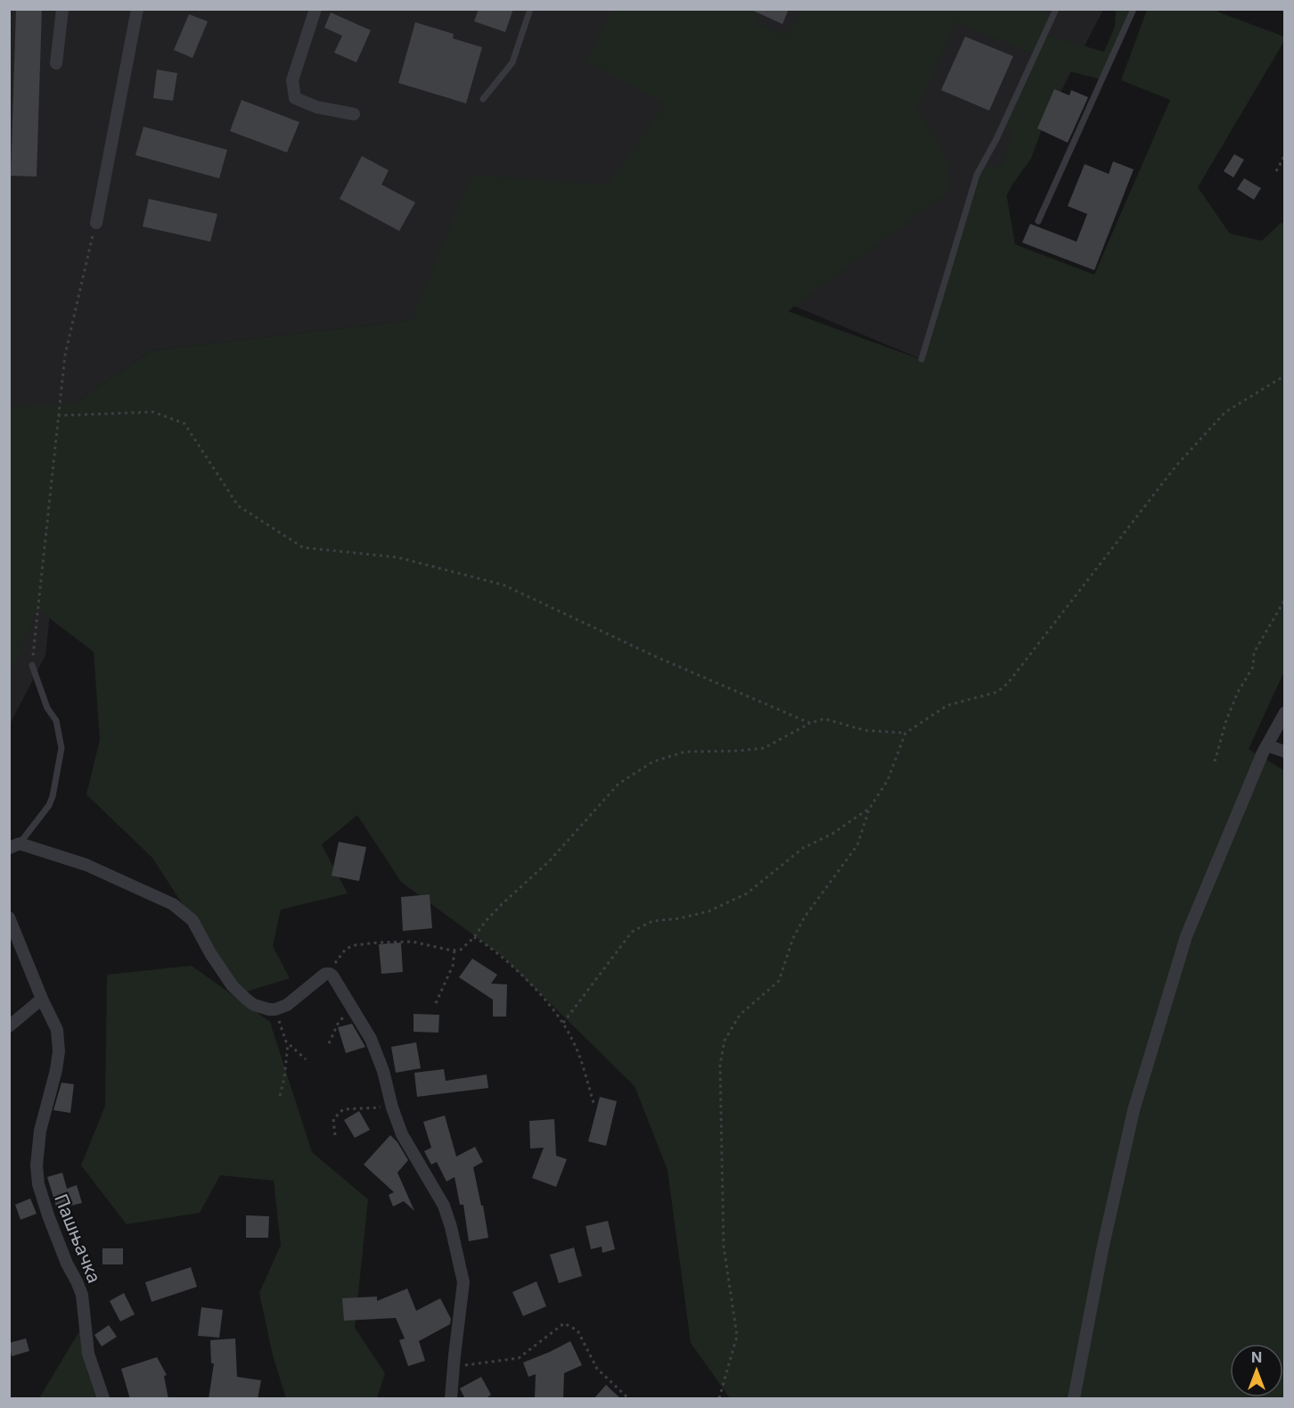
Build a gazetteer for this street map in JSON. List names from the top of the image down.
{
  "streets": {
    "street": ["Пашњачка"]
  },
  "north": "top"
}
